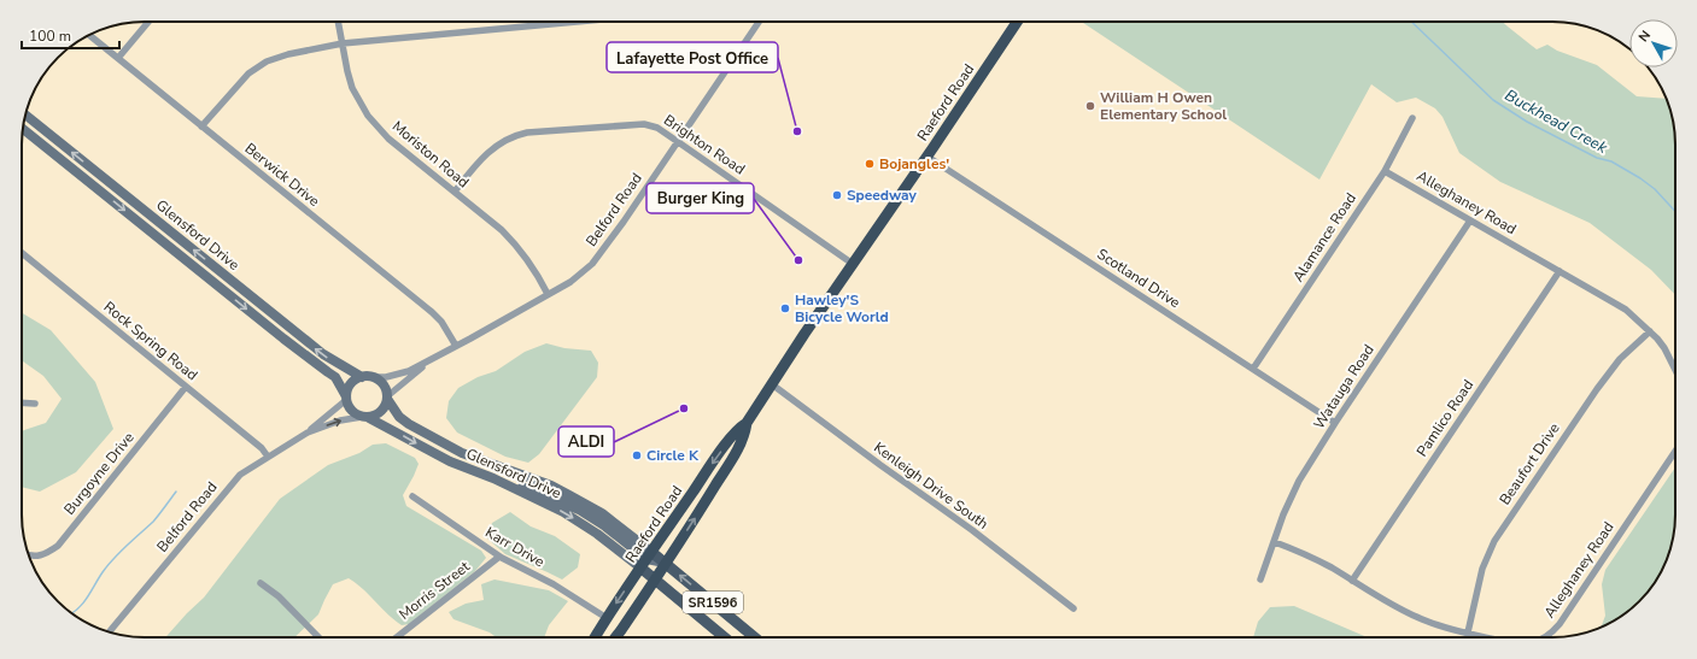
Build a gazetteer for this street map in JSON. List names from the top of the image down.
{
  "streets": {
    "highway": ["Raeford Road"],
    "main road": ["Glensford Drive", "SR1596"],
    "street": [
      "Brighton Road",
      "Moriston Road",
      "Berwick Drive",
      "Alleghaney Road",
      "Belford Road",
      "Alamance Road",
      "Scotland Drive",
      "Rock Spring Road",
      "Watauga Road",
      "Pamlico Road",
      "Beaufort Drive",
      "Burgoyne Drive",
      "Kenleigh Drive South",
      "Karr Drive",
      "Morris Street"
    ]
  },
  "crossings": [
    ["Raeford Road", "Brighton Road"],
    ["Raeford Road", "Glensford Drive"],
    ["Raeford Road", "Scotland Drive"],
    ["Raeford Road", "Kenleigh Drive South"],
    ["Raeford Road", "Karr Drive"],
    ["Raeford Road", "SR1596"],
    ["Brighton Road", "Moriston Road"],
    ["Brighton Road", "Belford Road"],
    ["Moriston Road", "Belford Road"],
    ["Berwick Drive", "Belford Road"],
    ["Alleghaney Road", "Alamance Road"],
    ["Alleghaney Road", "Watauga Road"],
    ["Alleghaney Road", "Pamlico Road"],
    ["Alleghaney Road", "Beaufort Drive"],
    ["Belford Road", "Glensford Drive"],
    ["Belford Road", "Rock Spring Road"],
    ["Glensford Drive", "SR1596"],
    ["Alamance Road", "Scotland Drive"],
    ["Scotland Drive", "Watauga Road"],
    ["Rock Spring Road", "Burgoyne Drive"],
    ["Karr Drive", "Morris Street"]
  ],
  "water": ["Buckhead Creek"],
  "places": [
    "William H Owen Elementary School",
    "Lafayette Post Office",
    "Bojangles'",
    "Speedway",
    "Burger King",
    "Hawley'S Bicycle World",
    "ALDI",
    "Circle K"
  ],
  "scale_bar": "100 m",
  "north": "top left"
}
